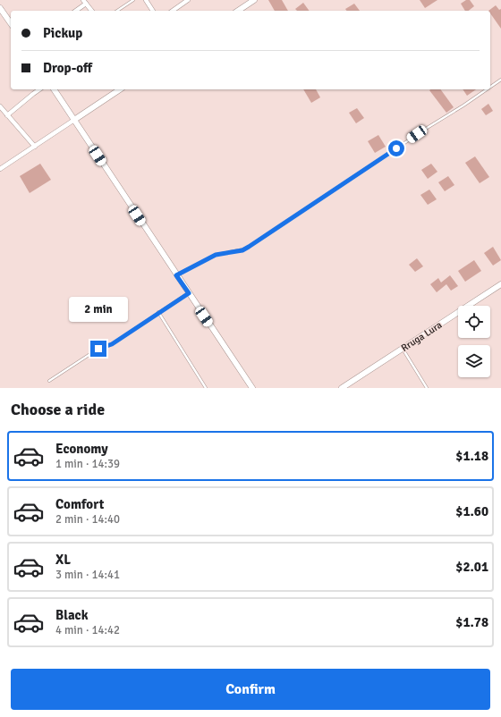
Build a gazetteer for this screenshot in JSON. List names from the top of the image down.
{
  "streets": {
    "street": ["Rruga Lura"]
  },
  "page": {
    "banner": ["Pickup", "Drop-off"],
    "bubble": "2 min",
    "heading": "Choose a ride",
    "list": [
      {
        "name": "Economy",
        "note": "1 min · 14:39",
        "value": "$1.18"
      },
      {
        "name": "Comfort",
        "note": "2 min · 14:40",
        "value": "$1.60"
      },
      {
        "name": "XL",
        "note": "3 min · 14:41",
        "value": "$2.01"
      },
      {
        "name": "Black",
        "note": "4 min · 14:42",
        "value": "$1.78"
      }
    ],
    "buttons": "Confirm"
  }
}
